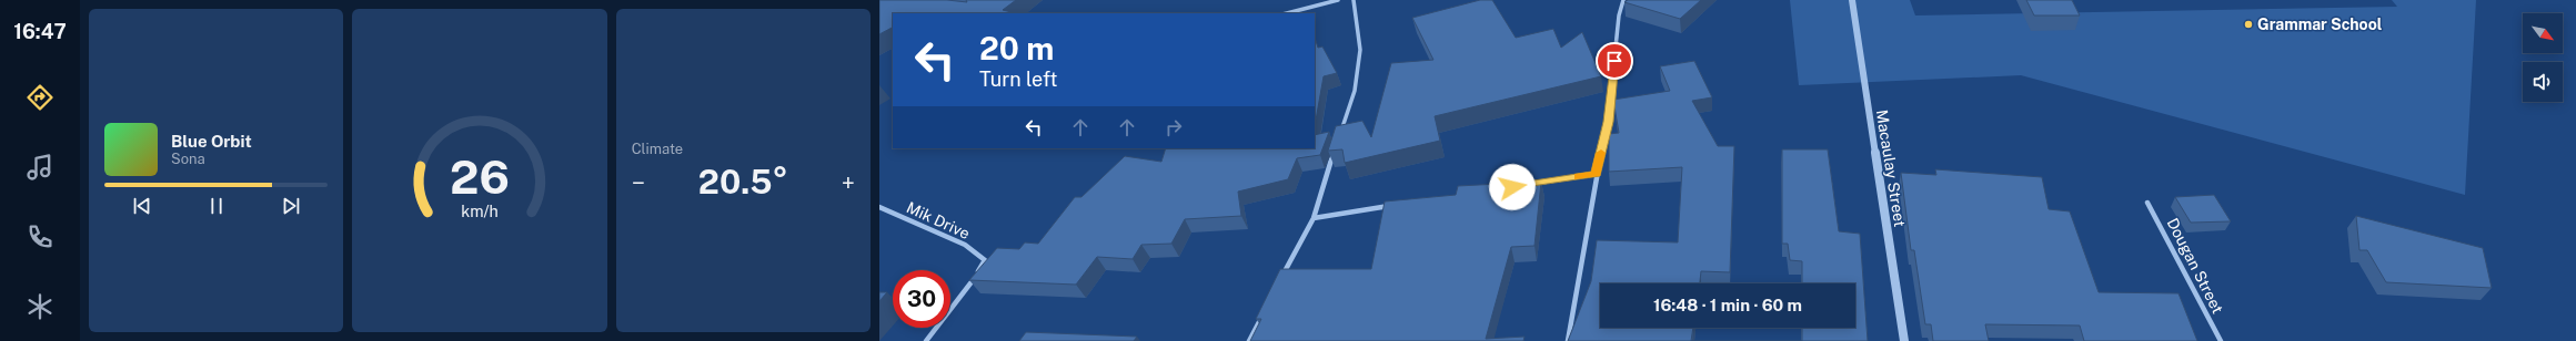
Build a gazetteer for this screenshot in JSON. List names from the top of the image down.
{
  "streets": {
    "street": ["Macaulay Street", "Mik Drive", "Dougan Street"]
  },
  "places": ["Grammar School"],
  "north": "bottom right",
  "page": {
    "tabs": "16:47",
    "tile": "Climate",
    "turn": ["20 m", "Turn left"],
    "song": ["Blue Orbit", "Sona"],
    "heat": ["−", "20.5°", "+"],
    "limit": "30",
    "trip": "16:48 · 1 min · 60 m",
    "gauge": ["26", "km/h"]
  }
}
